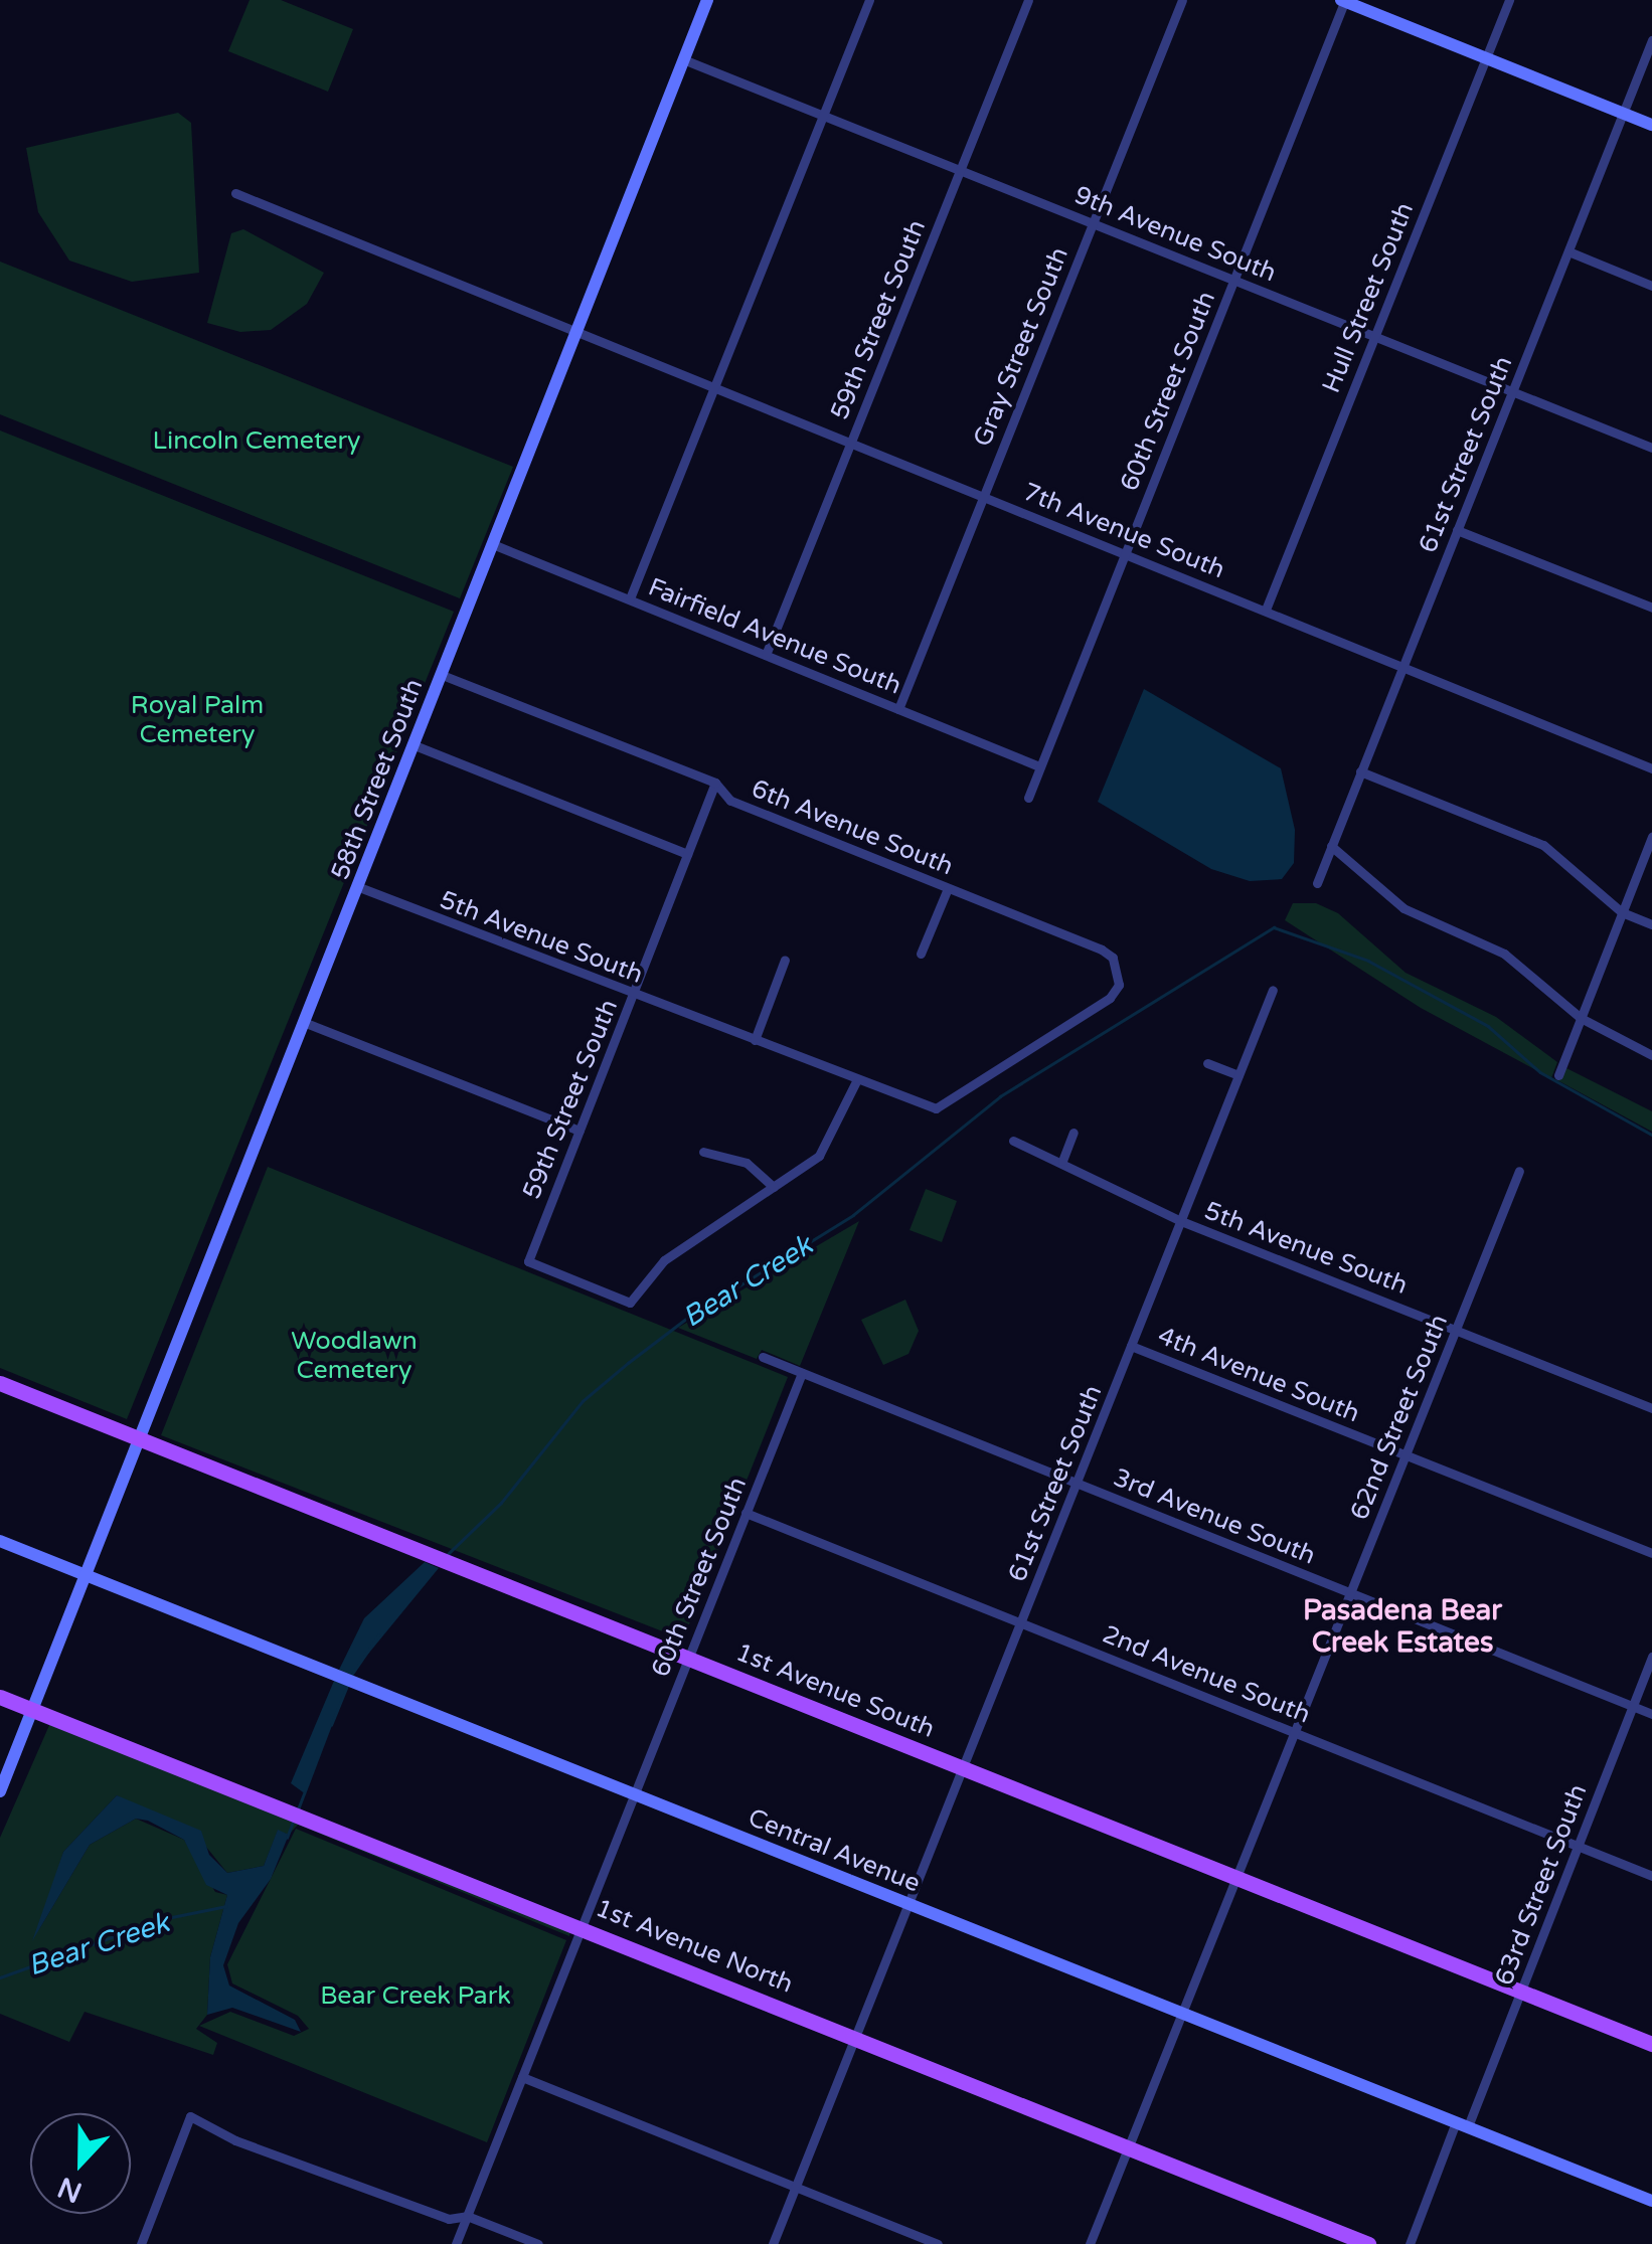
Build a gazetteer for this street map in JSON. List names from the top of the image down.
{
  "streets": {
    "main road": ["1st Avenue South", "1st Avenue North"],
    "street": [
      "9th Avenue South",
      "Hull Street South",
      "59th Street South",
      "Gray Street South",
      "60th Street South",
      "61st Street South",
      "7th Avenue South",
      "Fairfield Avenue South",
      "58th Street South",
      "6th Avenue South",
      "5th Avenue South",
      "4th Avenue South",
      "62nd Street South",
      "3rd Avenue South",
      "2nd Avenue South",
      "Central Avenue",
      "63rd Street South"
    ]
  },
  "crossings": [
    ["9th Avenue South", "Hull Street South"],
    ["9th Avenue South", "59th Street South"],
    ["9th Avenue South", "Gray Street South"],
    ["9th Avenue South", "60th Street South"],
    ["9th Avenue South", "61st Street South"],
    ["9th Avenue South", "58th Street South"],
    ["Hull Street South", "7th Avenue South"],
    ["59th Street South", "7th Avenue South"],
    ["59th Street South", "Fairfield Avenue South"],
    ["59th Street South", "6th Avenue South"],
    ["59th Street South", "5th Avenue South"],
    ["Gray Street South", "7th Avenue South"],
    ["Gray Street South", "Fairfield Avenue South"],
    ["60th Street South", "7th Avenue South"],
    ["60th Street South", "Fairfield Avenue South"],
    ["60th Street South", "3rd Avenue South"],
    ["60th Street South", "2nd Avenue South"],
    ["60th Street South", "1st Avenue South"],
    ["60th Street South", "Central Avenue"],
    ["60th Street South", "1st Avenue North"],
    ["61st Street South", "7th Avenue South"],
    ["61st Street South", "5th Avenue South"],
    ["61st Street South", "4th Avenue South"],
    ["61st Street South", "3rd Avenue South"],
    ["61st Street South", "2nd Avenue South"],
    ["61st Street South", "1st Avenue South"],
    ["61st Street South", "Central Avenue"],
    ["61st Street South", "1st Avenue North"],
    ["7th Avenue South", "58th Street South"],
    ["Fairfield Avenue South", "58th Street South"],
    ["58th Street South", "6th Avenue South"],
    ["58th Street South", "5th Avenue South"],
    ["58th Street South", "1st Avenue South"],
    ["58th Street South", "Central Avenue"],
    ["58th Street South", "1st Avenue North"],
    ["6th Avenue South", "5th Avenue South"],
    ["5th Avenue South", "62nd Street South"],
    ["4th Avenue South", "62nd Street South"],
    ["62nd Street South", "3rd Avenue South"],
    ["62nd Street South", "2nd Avenue South"],
    ["62nd Street South", "1st Avenue South"],
    ["62nd Street South", "Central Avenue"],
    ["62nd Street South", "1st Avenue North"],
    ["3rd Avenue South", "63rd Street South"],
    ["2nd Avenue South", "63rd Street South"],
    ["1st Avenue South", "63rd Street South"],
    ["Central Avenue", "63rd Street South"]
  ],
  "districts": ["Pasadena Bear Creek Estates"],
  "water": ["Bear Creek"],
  "parks": [
    "Lincoln Cemetery",
    "Royal Palm Cemetery",
    "Woodlawn Cemetery",
    "Bear Creek Park"
  ],
  "north": "bottom"
}
